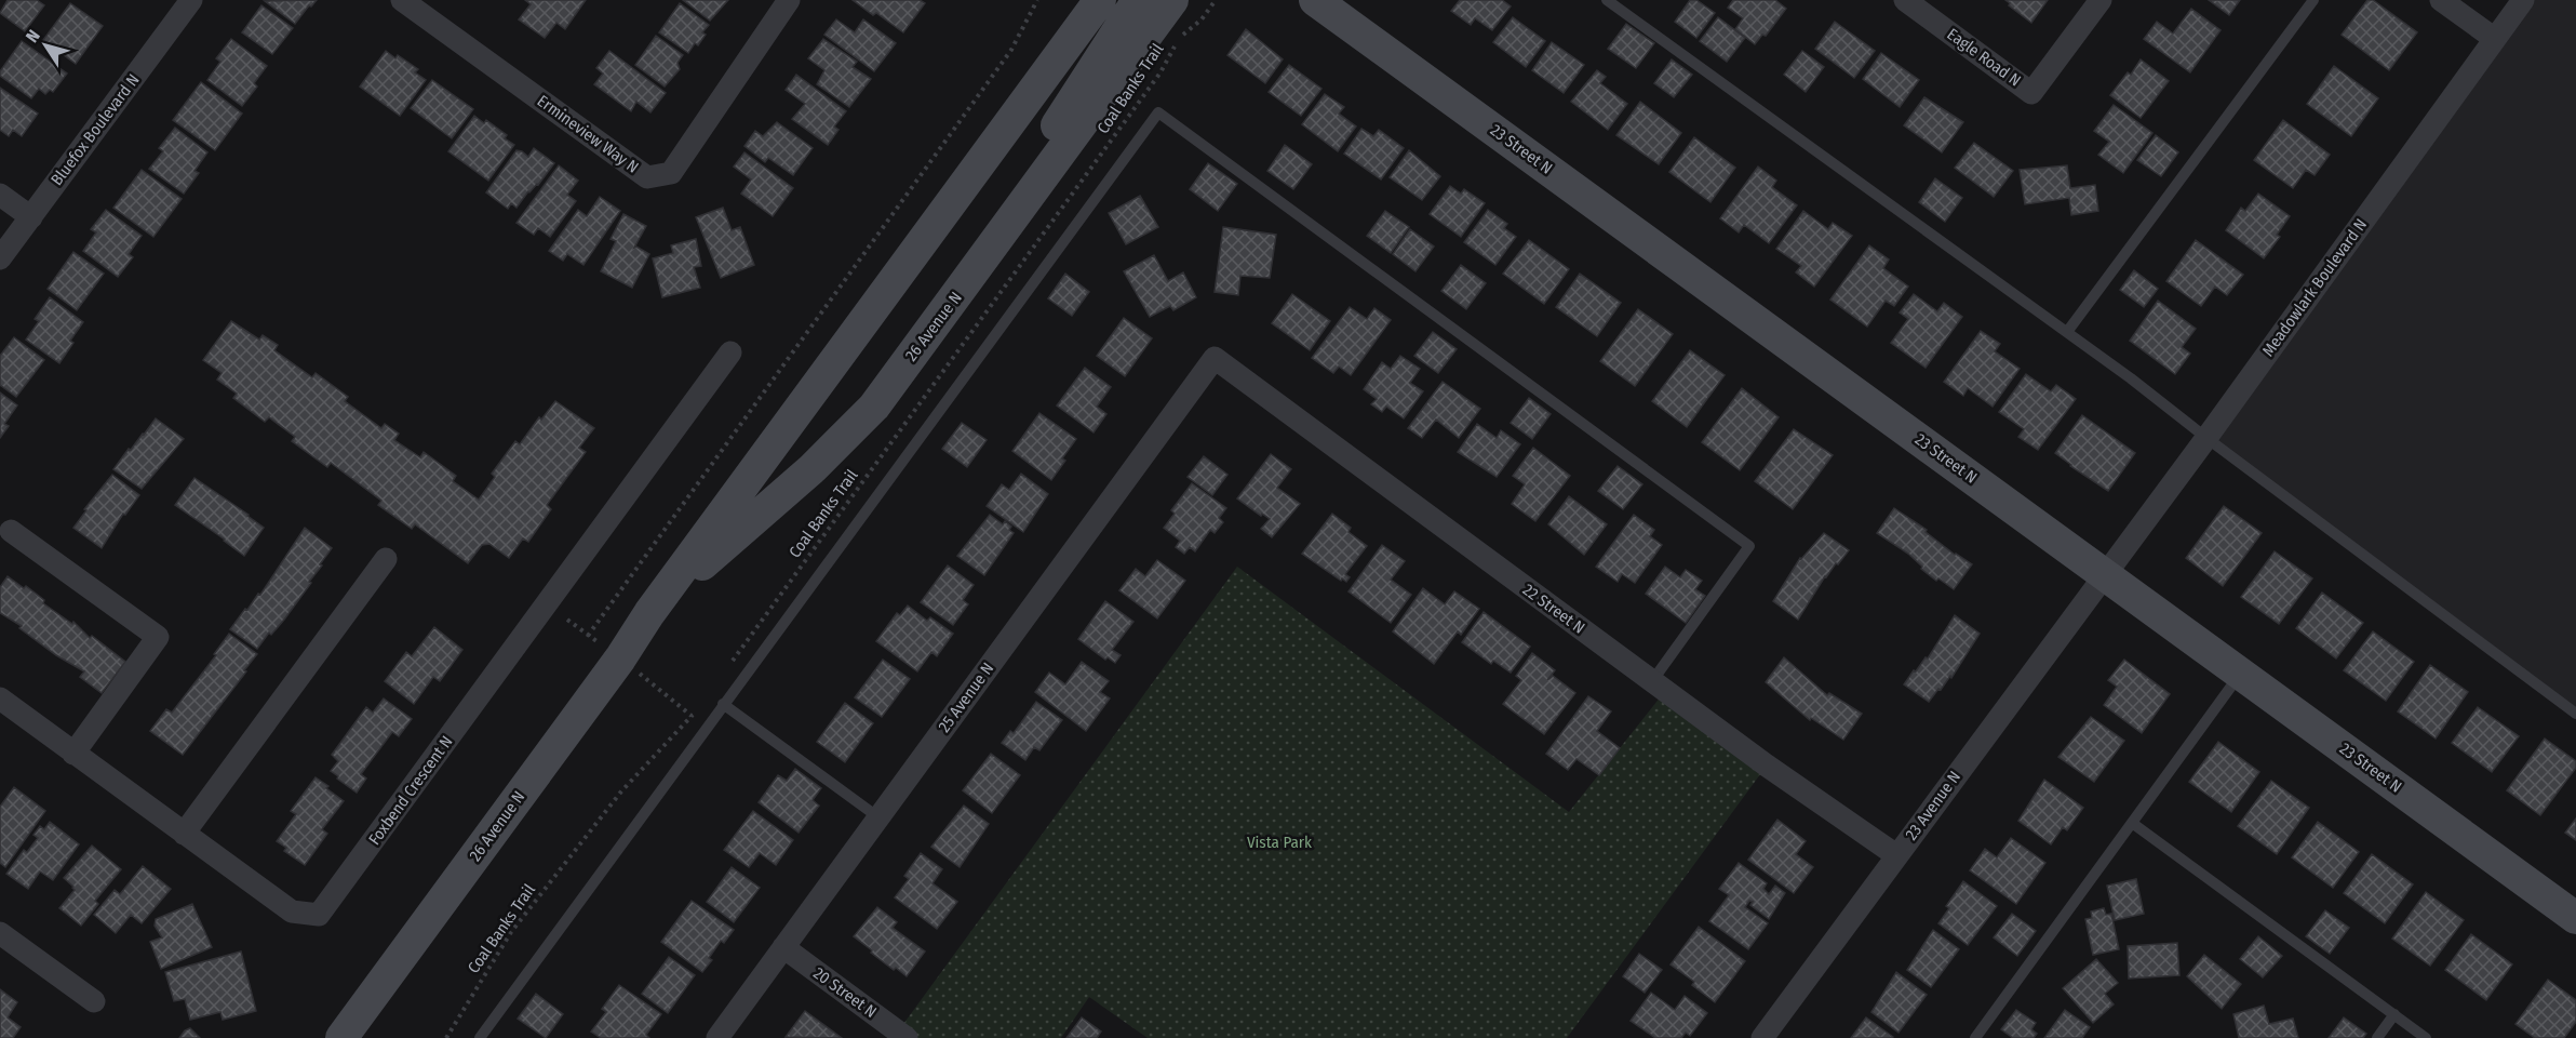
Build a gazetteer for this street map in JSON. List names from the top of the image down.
{
  "streets": {
    "main road": ["23 Street N", "26 Avenue N"],
    "street": [
      "Eagle Road N",
      "Bluefox Boulevard N",
      "Ermineview Way N",
      "Meadowlark Boulevard N",
      "22 Street N",
      "25 Avenue N",
      "Foxbend Crescent N",
      "23 Avenue N",
      "20 Street N"
    ],
    "path": ["Coal Banks Trail"]
  },
  "crossings": [
    ["23 Street N", "Meadowlark Boulevard N"],
    ["23 Street N", "23 Avenue N"],
    ["Meadowlark Boulevard N", "23 Avenue N"],
    ["22 Street N", "25 Avenue N"],
    ["22 Street N", "23 Avenue N"],
    ["25 Avenue N", "20 Street N"]
  ],
  "parks": ["Vista Park"],
  "north": "top left"
}
